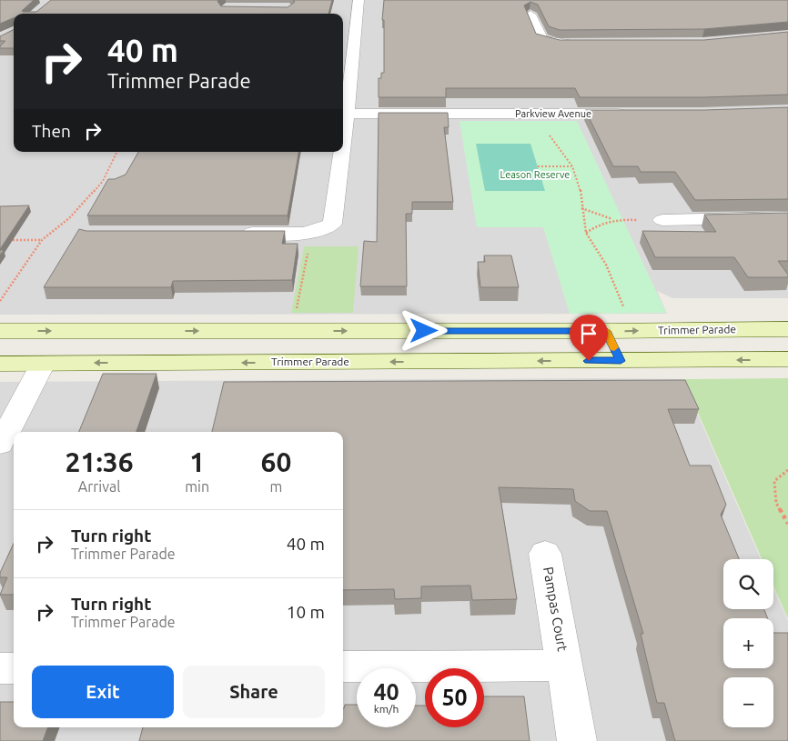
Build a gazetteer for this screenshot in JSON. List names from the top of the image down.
{
  "streets": {
    "main road": ["Trimmer Parade"],
    "street": ["Parkview Avenue", "Pampas Court"]
  },
  "parks": ["Leason Reserve"],
  "page": {
    "turn": ["40 m", "Trimmer Parade"],
    "then": "Then",
    "eta": [
      "21:36",
      "Arrival",
      "1",
      "min",
      "60",
      "m"
    ],
    "list": [
      {
        "name": "Turn right",
        "note": "Trimmer Parade",
        "value": "40 m"
      },
      {
        "name": "Turn right",
        "note": "Trimmer Parade",
        "value": "10 m"
      }
    ],
    "map_buttons": ["+", "−"],
    "buttons": ["Exit", "Share"],
    "speed": "40 km/h",
    "limit": "50"
  }
}
